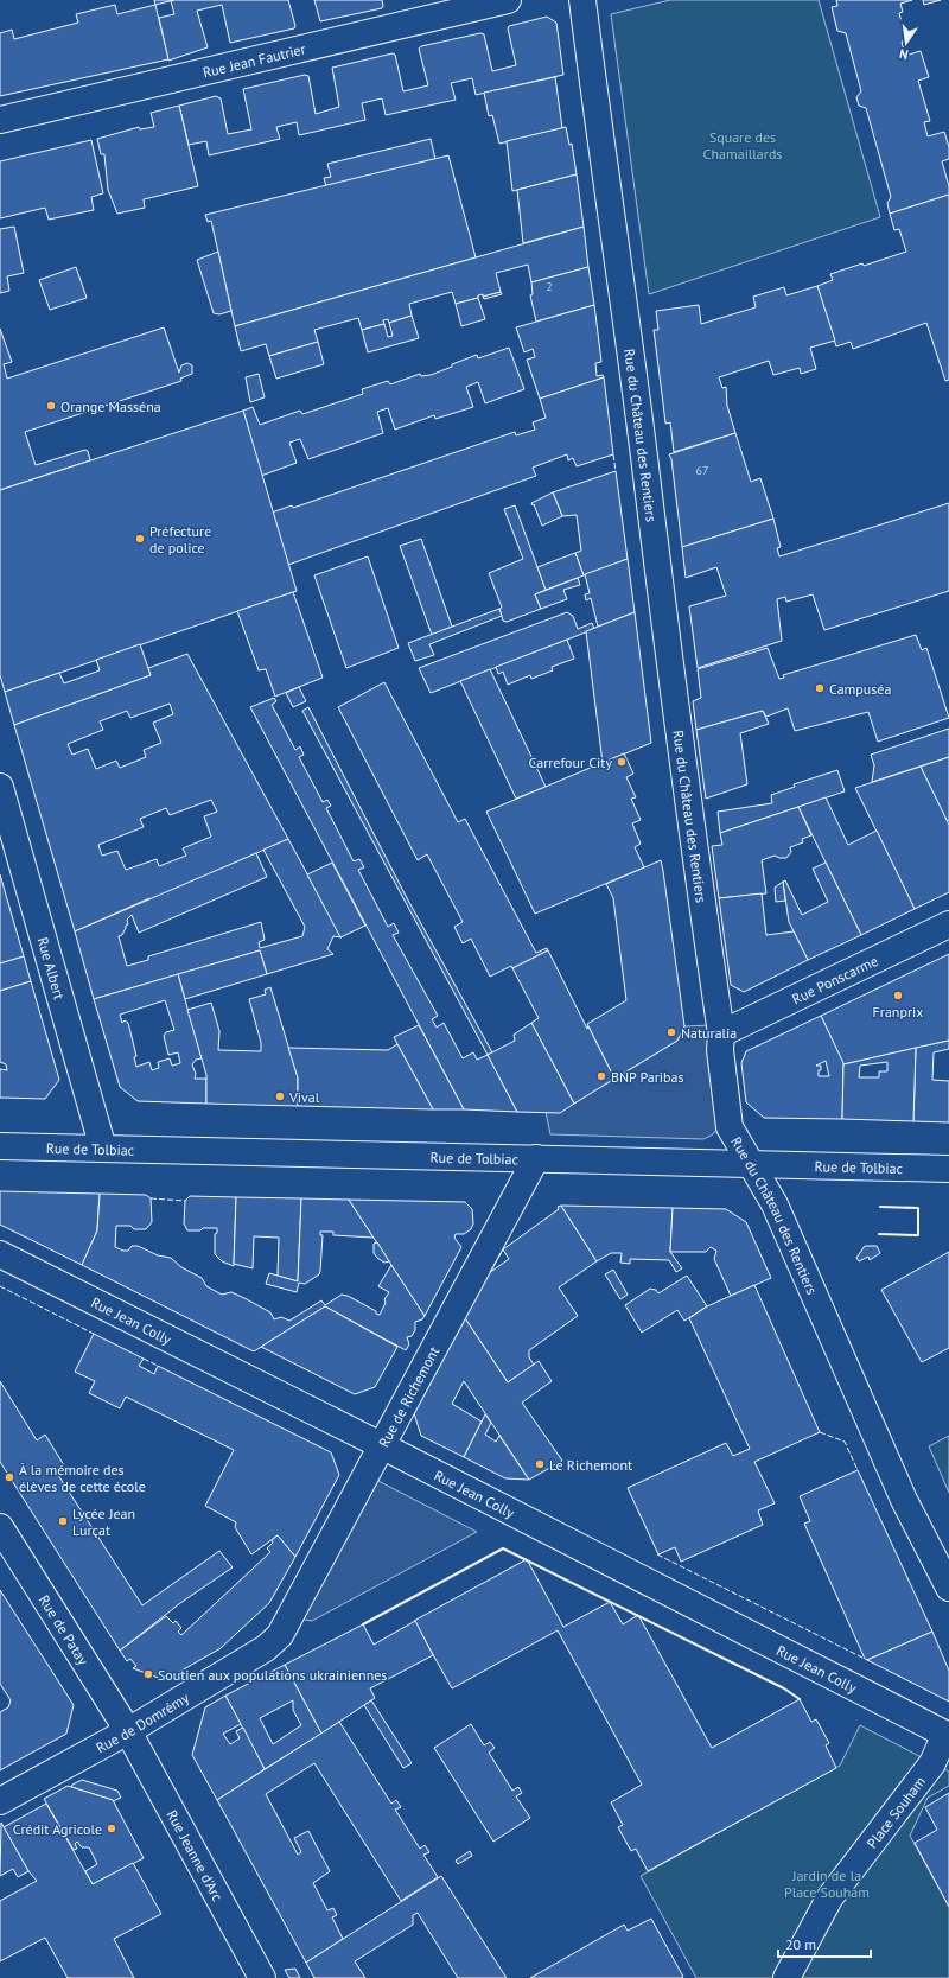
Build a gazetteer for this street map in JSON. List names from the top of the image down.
{
  "streets": {
    "street": [
      "Rue Jean Fautrier",
      "Rue du Château des Rentiers",
      "Rue Albert",
      "Rue Ponscarme",
      "Rue de Tolbiac",
      "Rue Jean Colly",
      "Rue de Richemont",
      "Rue de Patay",
      "Rue de Domrémy",
      "Place Souham",
      "Rue Jeanne d'Arc"
    ]
  },
  "crossings": [
    ["Rue du Château des Rentiers", "Rue Ponscarme"],
    ["Rue du Château des Rentiers", "Rue de Tolbiac"],
    ["Rue Albert", "Rue de Tolbiac"],
    ["Rue de Tolbiac", "Rue de Richemont"],
    ["Rue Jean Colly", "Rue de Richemont"],
    ["Rue Jean Colly", "Place Souham"],
    ["Rue de Richemont", "Rue de Domrémy"],
    ["Rue de Patay", "Rue de Domrémy"],
    ["Rue de Patay", "Rue Jeanne d'Arc"],
    ["Rue de Domrémy", "Rue Jeanne d'Arc"]
  ],
  "parks": ["Square des Chamaillards", "Jardin de la Place Souham"],
  "places": [
    "Orange Masséna",
    "Préfecture de police",
    "Campuséa",
    "Carrefour City",
    "Franprix",
    "Naturalia",
    "BNP Paribas",
    "Vival",
    "Le Richemont",
    "À la mémoire des élèves de cette école",
    "Lycée Jean Lurçat",
    "Soutien aux populations ukrainiennes",
    "Crédit Agricole"
  ],
  "house_numbers": ["2", "67"],
  "scale_bar": "20 m",
  "north": "bottom"
}
